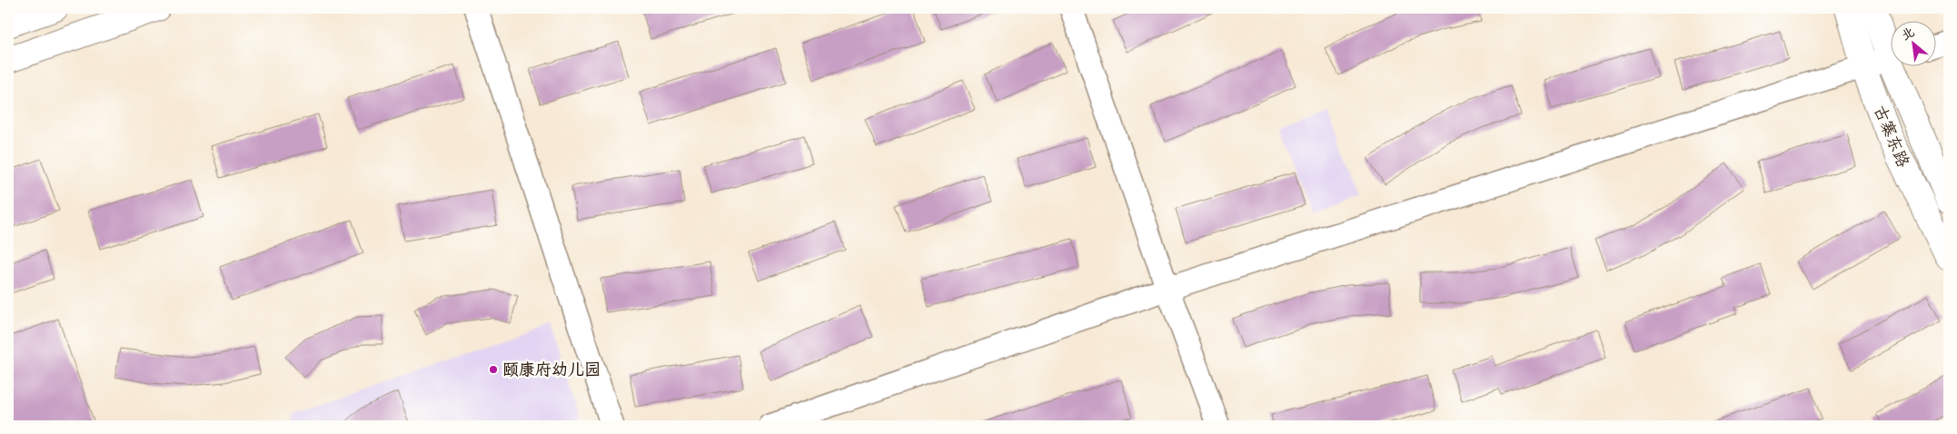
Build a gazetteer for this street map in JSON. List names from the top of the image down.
{
  "streets": {
    "main road": ["古寨东路"]
  },
  "places": ["颐康府幼儿园"],
  "north": "top left"
}
